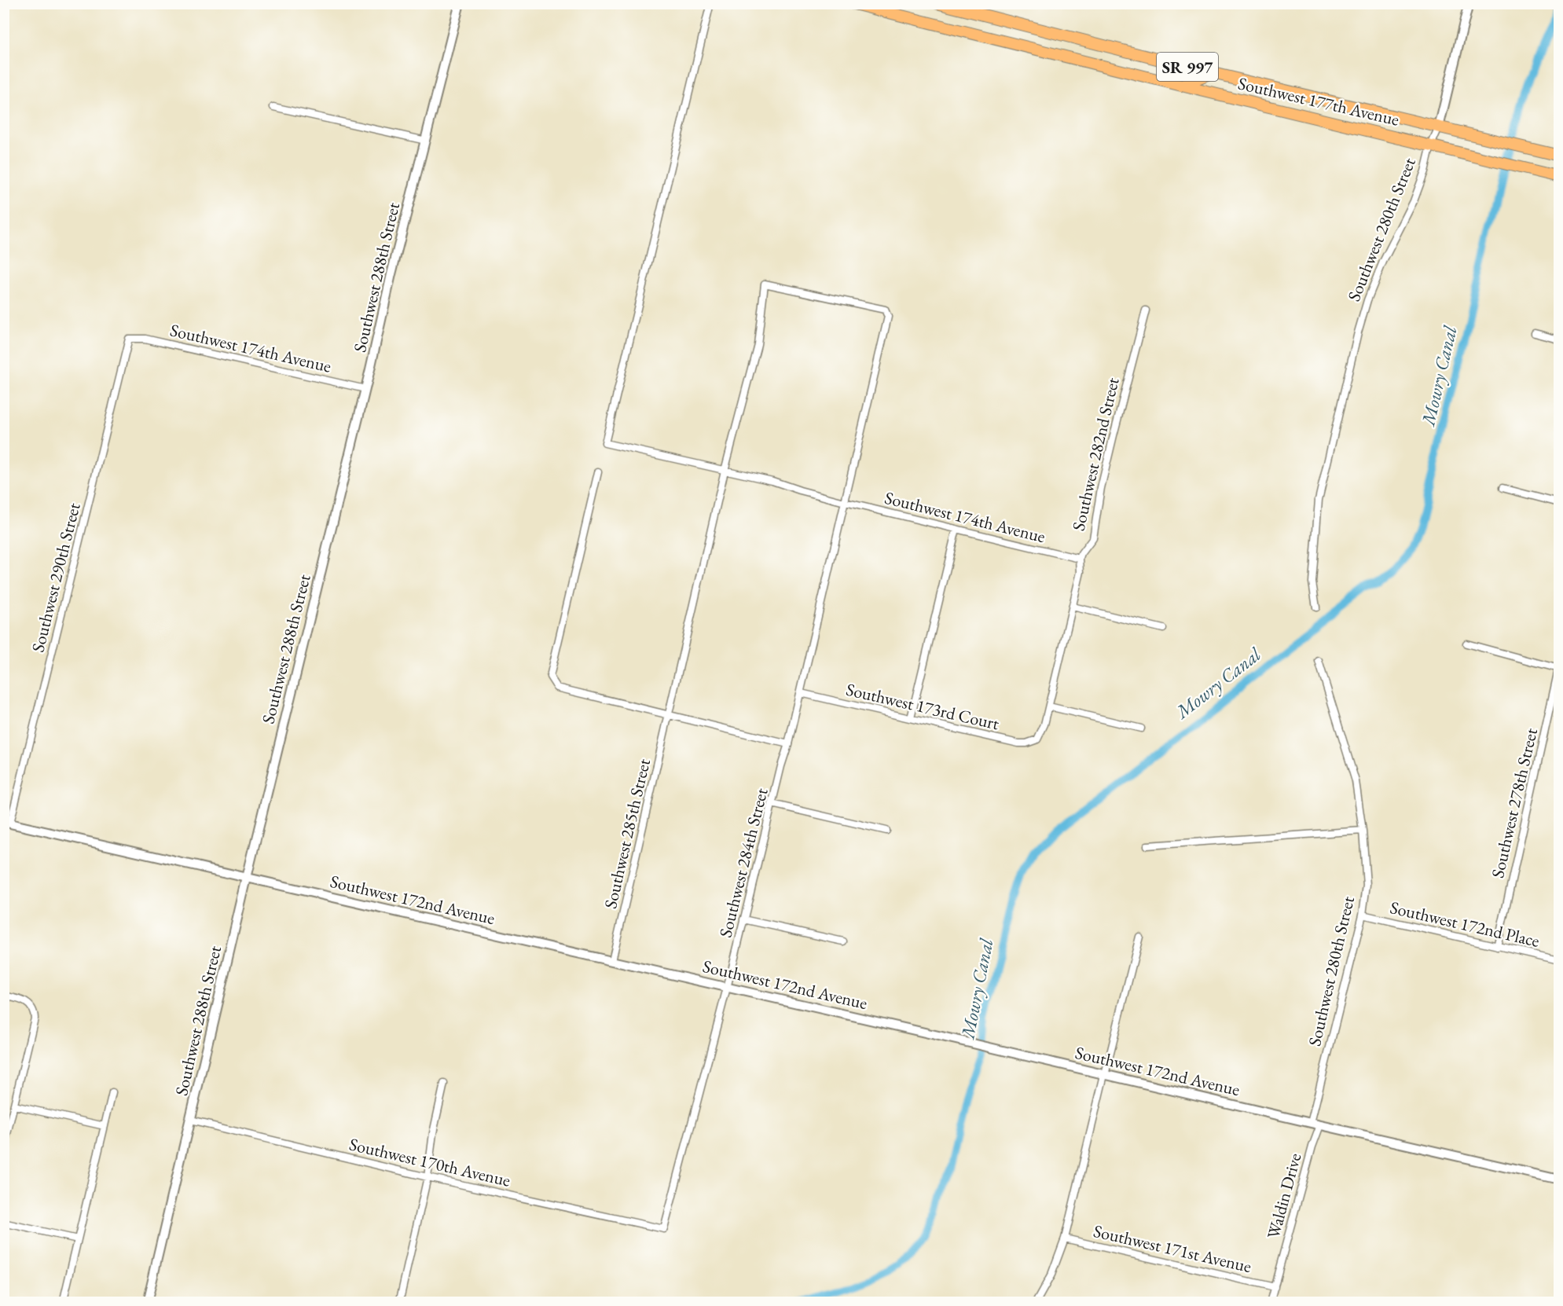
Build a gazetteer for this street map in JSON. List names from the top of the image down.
{
  "streets": {
    "highway": ["SR 997", "Southwest 177th Avenue"],
    "street": [
      "Southwest 280th Street",
      "Southwest 288th Street",
      "Southwest 174th Avenue",
      "Southwest 282nd Street",
      "Southwest 290th Street",
      "Southwest 173rd Court",
      "Southwest 278th Street",
      "Southwest 285th Street",
      "Southwest 284th Street",
      "Southwest 172nd Avenue",
      "Southwest 172nd Place",
      "Southwest 170th Avenue",
      "Waldin Drive",
      "Southwest 171st Avenue"
    ]
  },
  "crossings": [
    ["Southwest 177th Avenue", "Southwest 280th Street"],
    ["Southwest 280th Street", "Southwest 172nd Avenue"],
    ["Southwest 280th Street", "Southwest 172nd Place"],
    ["Southwest 288th Street", "Southwest 174th Avenue"],
    ["Southwest 288th Street", "Southwest 172nd Avenue"],
    ["Southwest 288th Street", "Southwest 170th Avenue"],
    ["Southwest 174th Avenue", "Southwest 282nd Street"],
    ["Southwest 174th Avenue", "Southwest 290th Street"],
    ["Southwest 174th Avenue", "Southwest 285th Street"],
    ["Southwest 174th Avenue", "Southwest 284th Street"],
    ["Southwest 282nd Street", "Southwest 173rd Court"],
    ["Southwest 290th Street", "Southwest 172nd Avenue"],
    ["Southwest 173rd Court", "Southwest 284th Street"],
    ["Southwest 278th Street", "Southwest 172nd Place"],
    ["Southwest 285th Street", "Southwest 284th Street"],
    ["Southwest 285th Street", "Southwest 172nd Avenue"],
    ["Southwest 284th Street", "Southwest 172nd Avenue"],
    ["Southwest 284th Street", "Southwest 170th Avenue"],
    ["Southwest 172nd Avenue", "Waldin Drive"],
    ["Waldin Drive", "Southwest 171st Avenue"]
  ],
  "water": ["Mowry Canal"]
}
